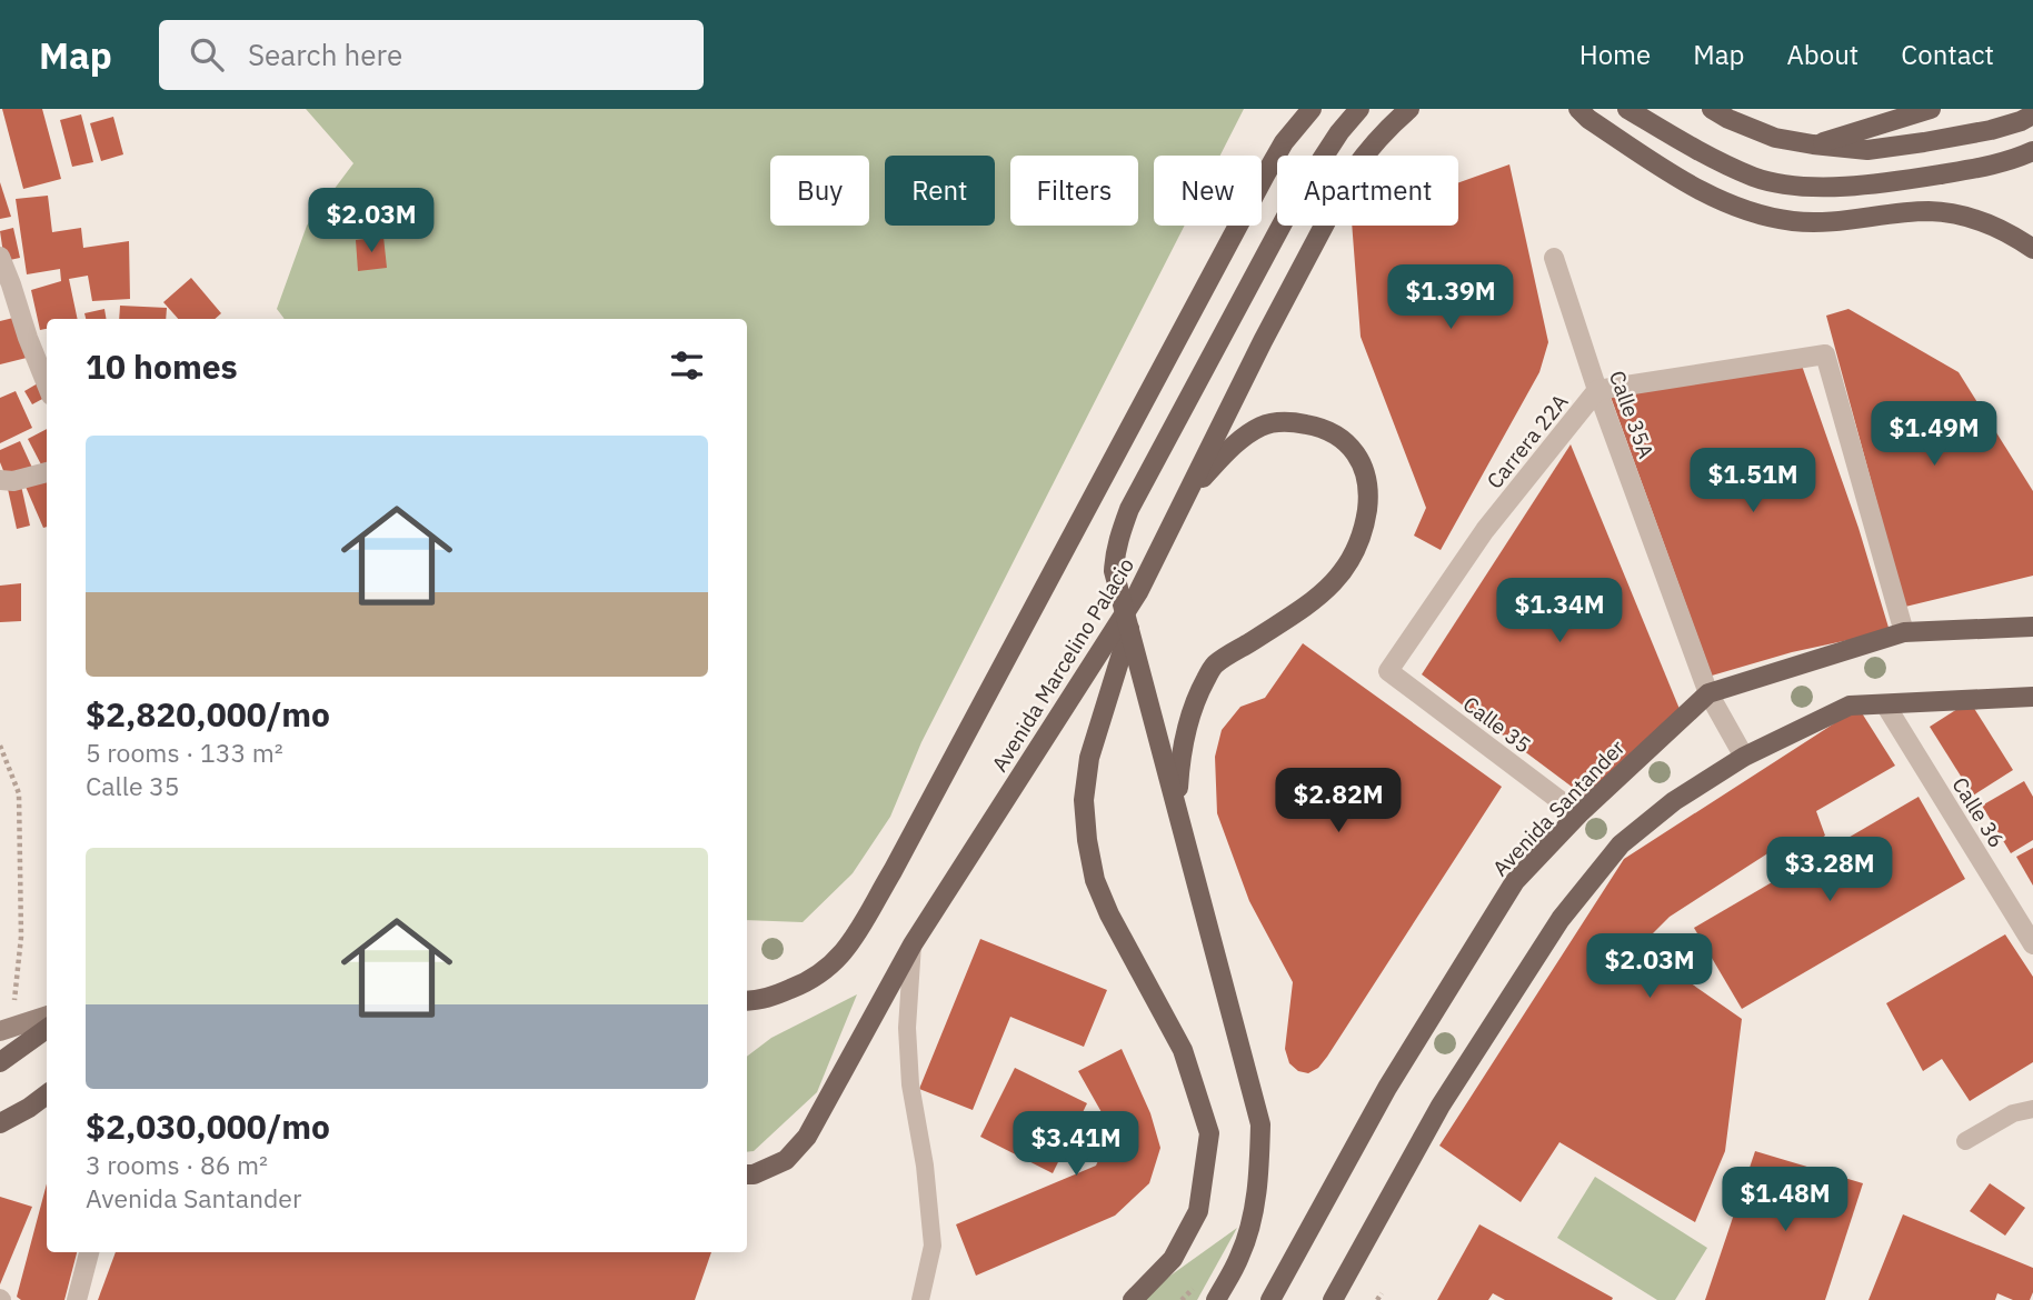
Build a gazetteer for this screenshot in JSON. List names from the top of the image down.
{
  "streets": {
    "main road": ["Avenida Marcelino Palacio", "Avenida Santander"],
    "street": [
      "Calle 35A",
      "Carrera 22A",
      "Calle 35",
      "Calle 36"
    ]
  },
  "crossings": [
    ["Calle 35A", "Carrera 22A"],
    ["Calle 35A", "Avenida Santander"],
    ["Carrera 22A", "Calle 35"],
    ["Carrera 22A", "Avenida Santander"],
    ["Calle 35", "Avenida Santander"]
  ],
  "page": {
    "header": "Map",
    "search": "Search here",
    "nav": [
      "Home",
      "Map",
      "About",
      "Contact"
    ],
    "chip": [
      "Buy",
      "Rent",
      "Filters",
      "New",
      "Apartment"
    ],
    "price": [
      "$2.03M",
      "$1.39M",
      "$1.49M",
      "$1.51M",
      "$1.34M",
      "$2.82M",
      "$3.28M",
      "$2.03M",
      "$3.41M",
      "$1.48M"
    ],
    "heading": "10 homes",
    "list": [
      {
        "name": "$2,820,000/mo",
        "note": "5 rooms · 133 m² · Calle 35"
      },
      {
        "name": "$2,030,000/mo",
        "note": "3 rooms · 86 m² · Avenida Santander"
      }
    ]
  }
}
